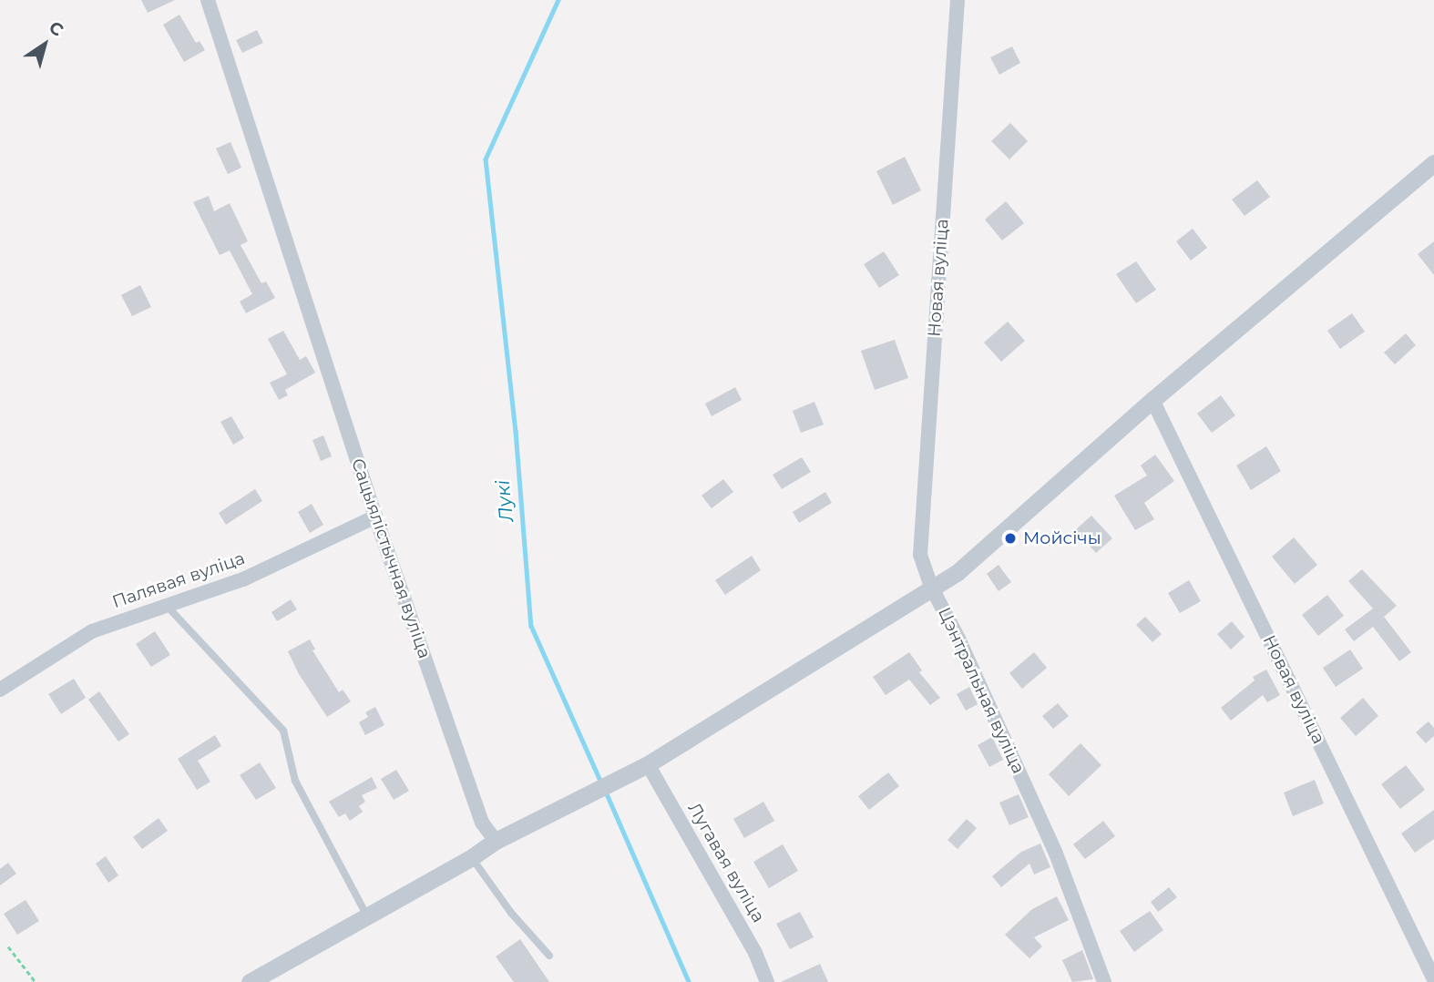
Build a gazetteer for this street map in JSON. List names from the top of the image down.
{
  "streets": {
    "street": [
      "Новая вуліца",
      "Сацыялістычная вуліца",
      "Палявая вуліца",
      "Цэнтральная вуліца",
      "Лугавая вуліца"
    ]
  },
  "crossings": [
    ["Новая вуліца", "Цэнтральная вуліца"],
    ["Сацыялістычная вуліца", "Палявая вуліца"],
    ["Сацыялістычная вуліца", "Цэнтральная вуліца"],
    ["Цэнтральная вуліца", "Лугавая вуліца"]
  ],
  "water": ["Лукі"],
  "places": ["Мойсічы"],
  "north": "top right"
}
